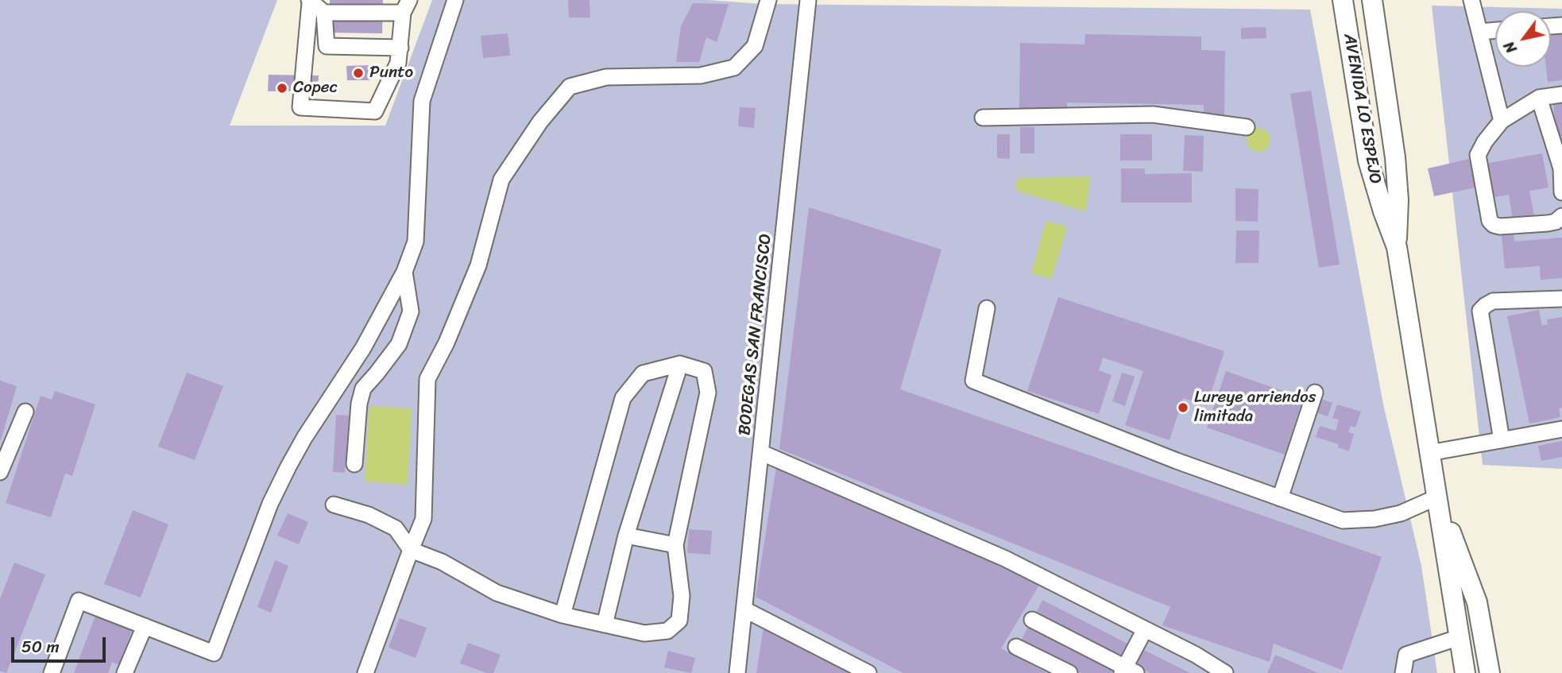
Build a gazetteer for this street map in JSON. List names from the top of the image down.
{
  "streets": {
    "main road": ["AVENIDA LO ESPEJO"],
    "lane": ["BODEGAS SAN FRANCISCO"]
  },
  "places": ["Punto", "Copec", "Lureye arriendos limitada"],
  "scale_bar": "50 m",
  "north": "bottom left"
}
